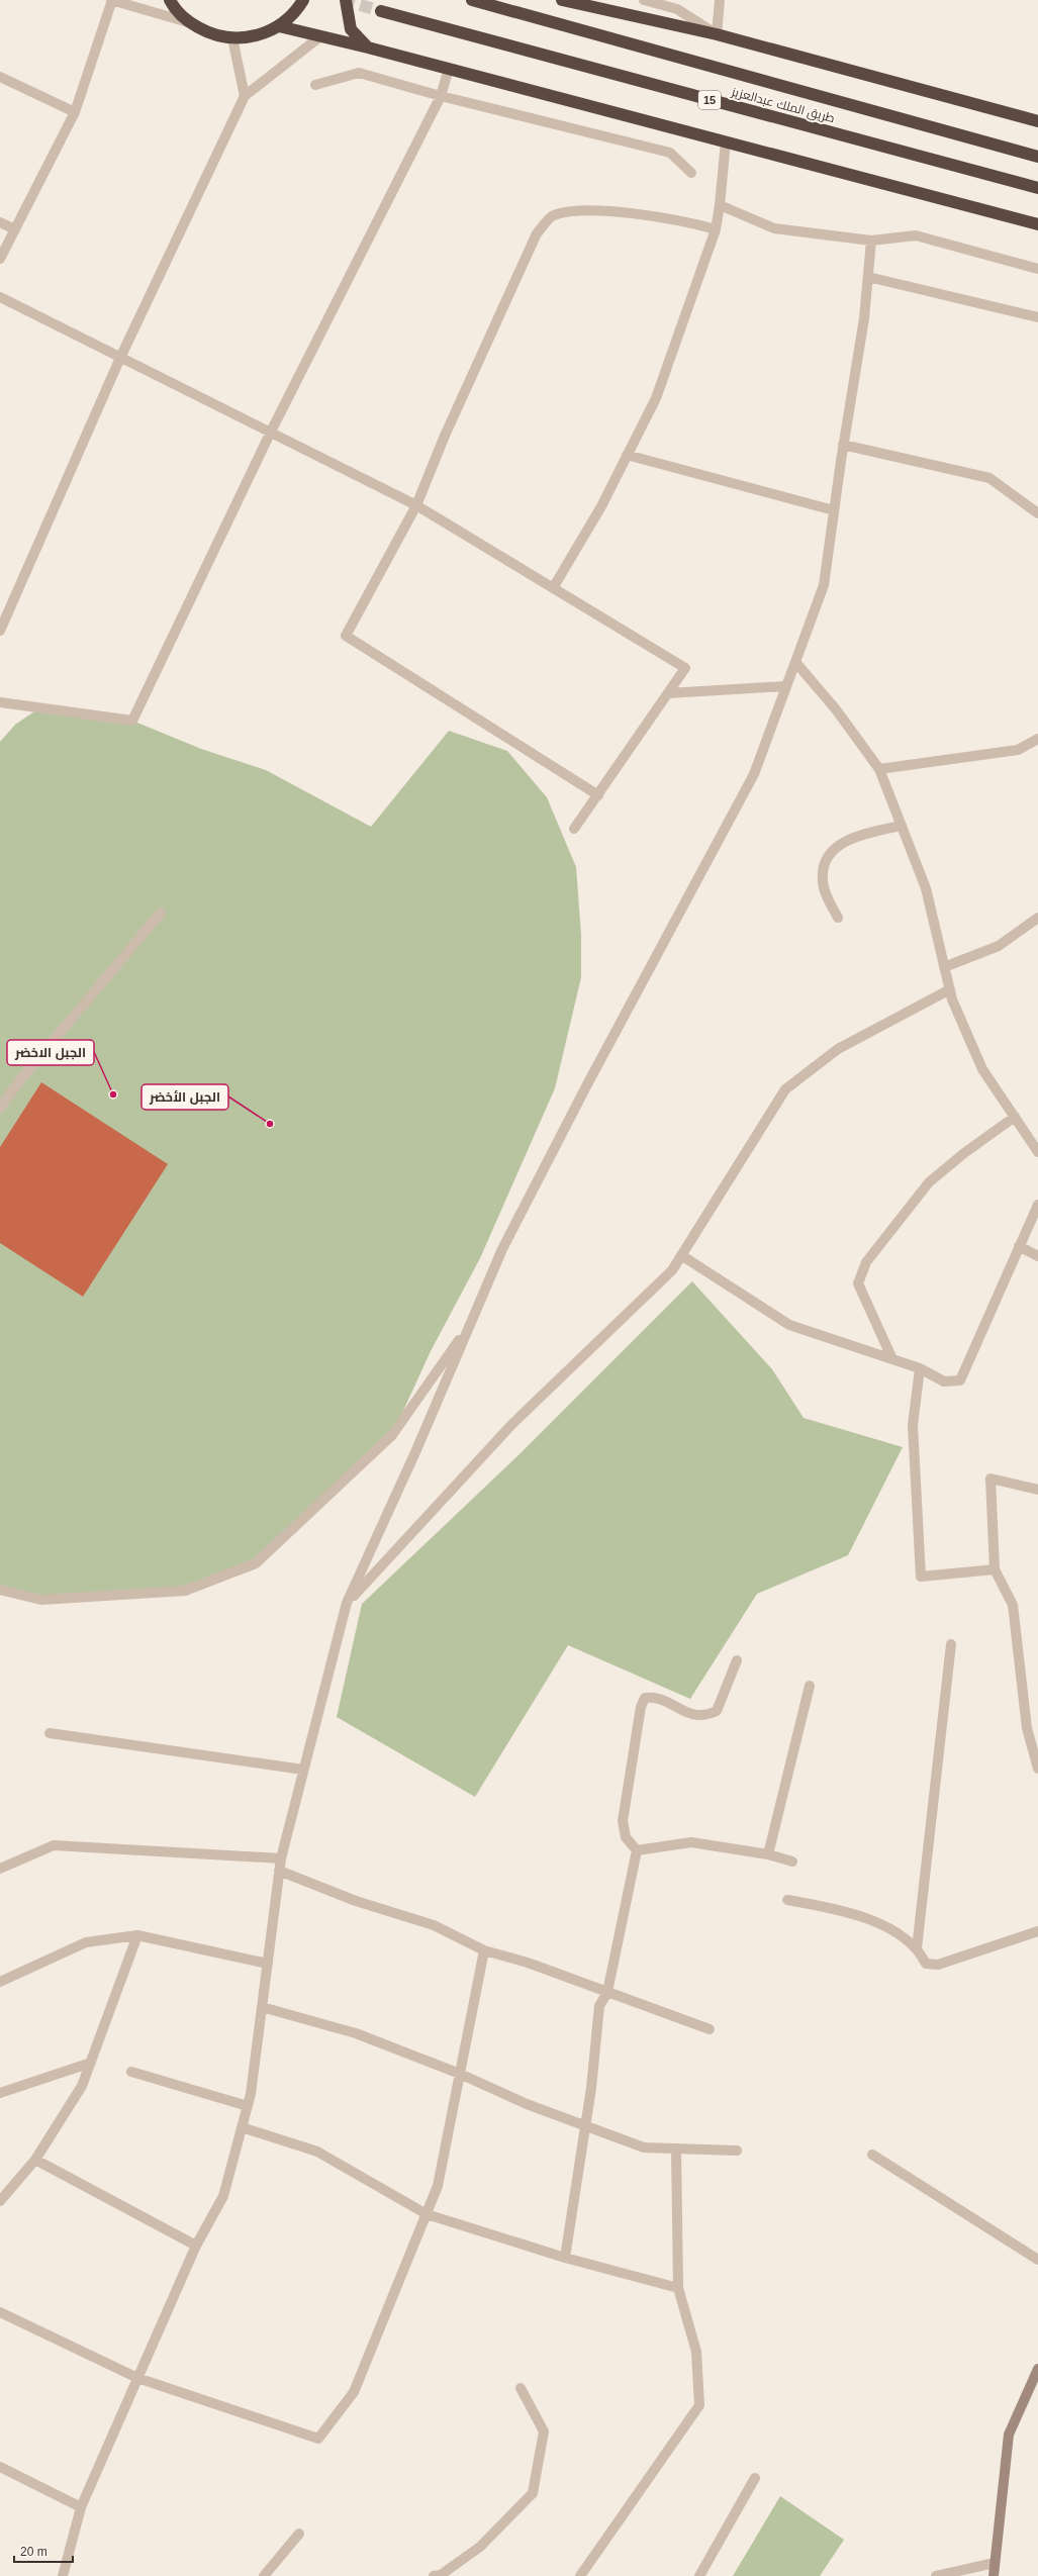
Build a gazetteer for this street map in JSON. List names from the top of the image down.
{
  "streets": {
    "highway": ["15", "طريق الملك عبدالعزيز"]
  },
  "places": ["الجبل الاخضر", "الجبل الأخضر"],
  "scale_bar": "20 m"
}
